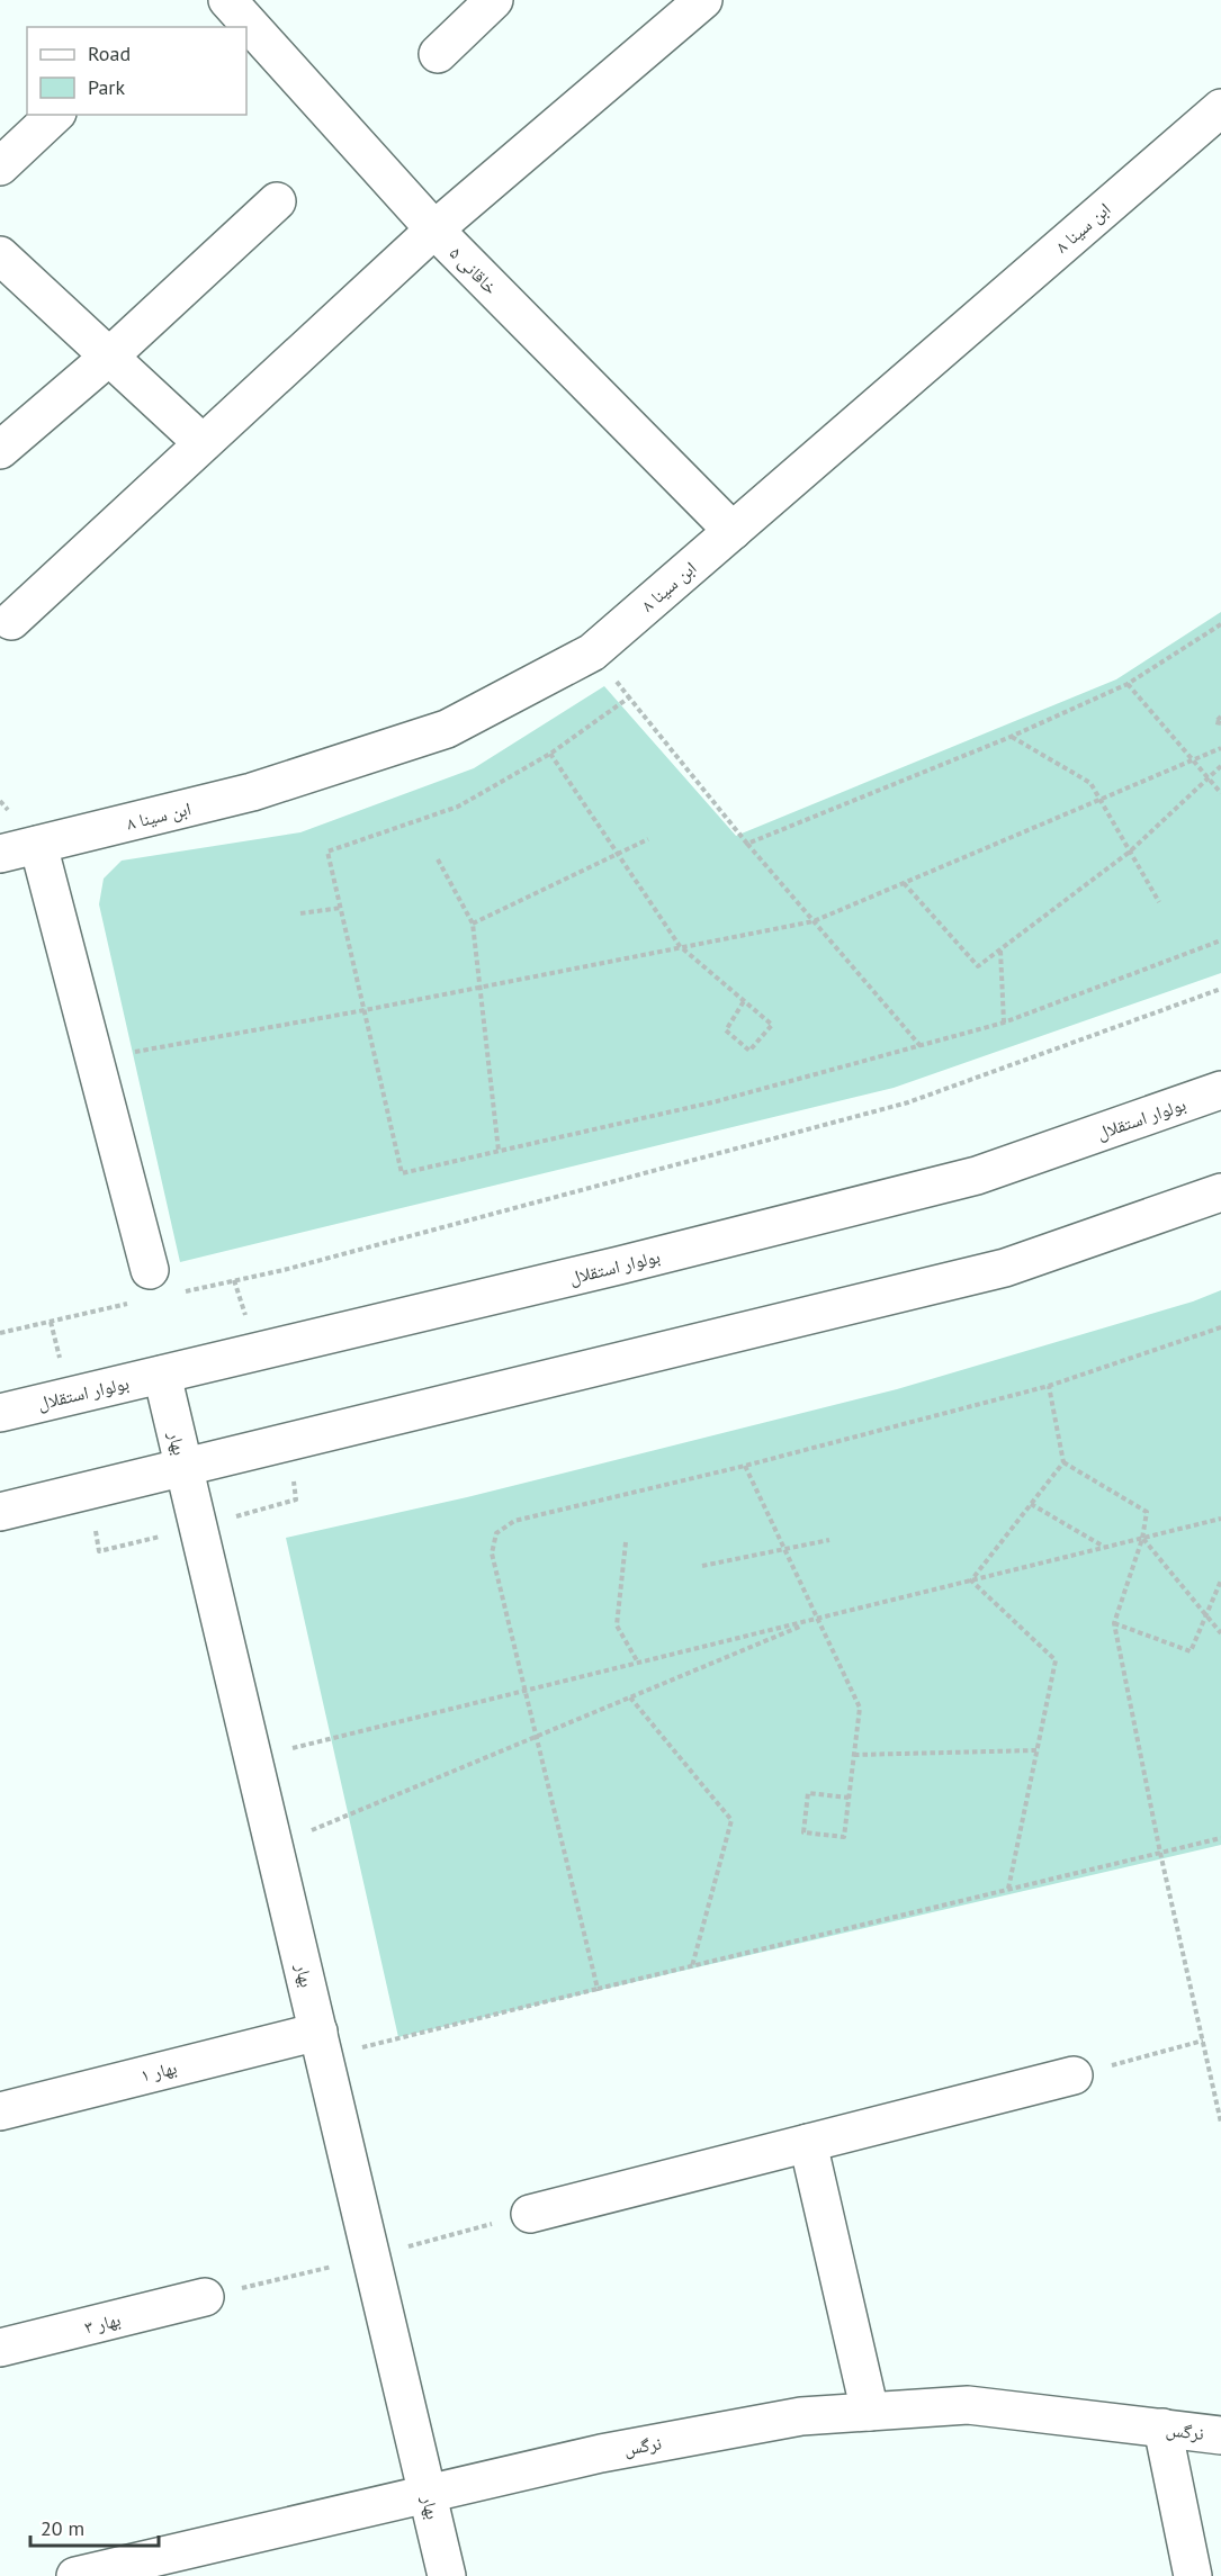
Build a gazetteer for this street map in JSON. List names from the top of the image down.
{
  "streets": {
    "street": [
      "ابن سینا ۸",
      "خاقانی ۵",
      "بولوار استقلال",
      "بهار",
      "بهار ۱",
      "بهار ۳",
      "نرگس"
    ]
  },
  "crossings": [
    ["ابن سینا ۸", "خاقانی ۵"],
    ["بولوار استقلال", "بهار"],
    ["بهار", "بهار ۱"],
    ["بهار", "نرگس"]
  ],
  "legend": ["Road", "Park"],
  "scale_bar": "20 m"
}
